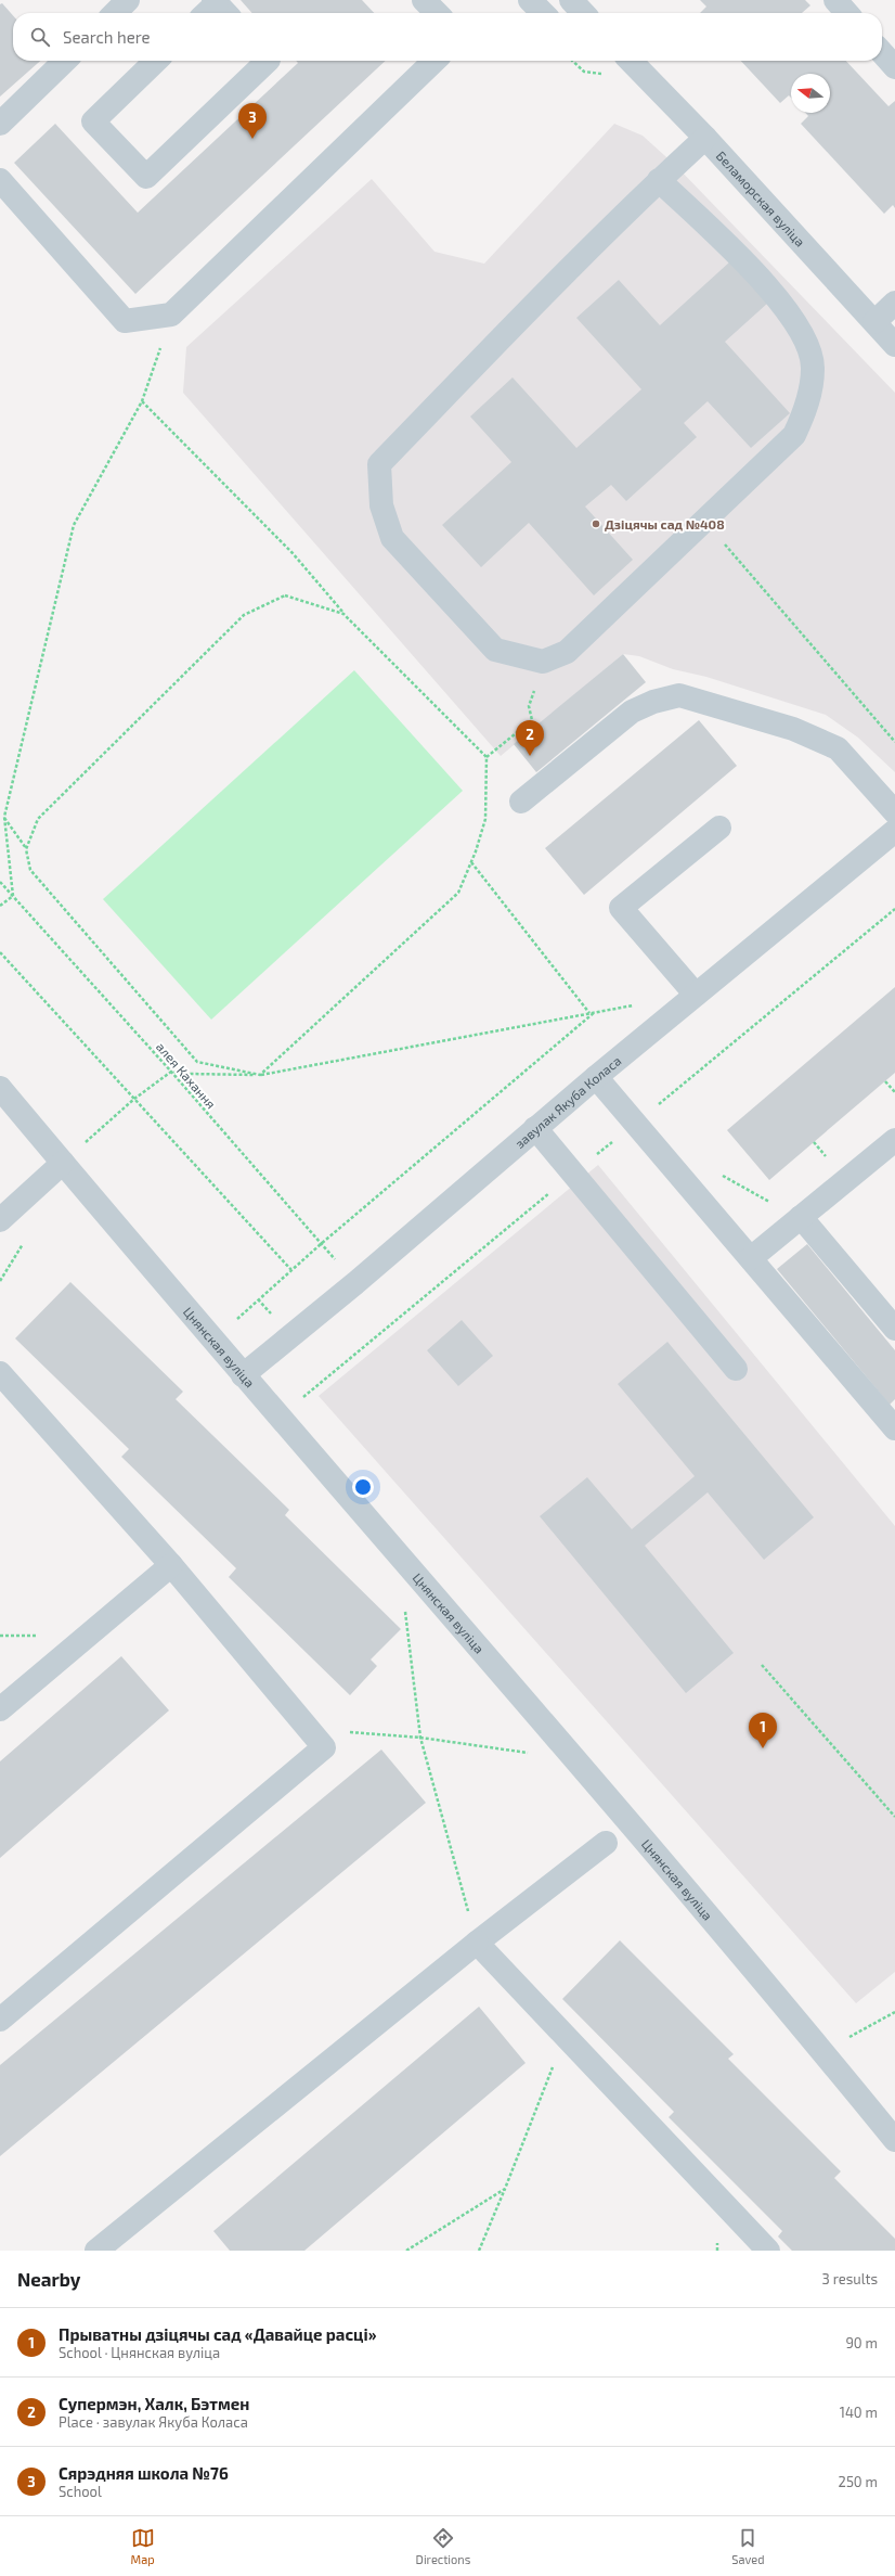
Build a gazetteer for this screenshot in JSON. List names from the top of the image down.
{
  "streets": {
    "street": ["Беламорская вуліца", "завулак Якуба Коласа", "Цнянская вуліца"],
    "path": ["алея Кахання"]
  },
  "crossings": [
    ["алея Кахання", "завулак Якуба Коласа"],
    ["завулак Якуба Коласа", "Цнянская вуліца"]
  ],
  "places": ["Дзіцячы сад №408"],
  "north": "left",
  "page": {
    "search": "Search here",
    "pins": ["3", "2", "1"],
    "heading": ["Nearby", "3 results"],
    "list": [
      {
        "mark": "1",
        "name": "Прыватны дзіцячы сад «Давайце расці»",
        "note": "School · Цнянская вуліца",
        "value": "90 m"
      },
      {
        "mark": "2",
        "name": "Супермэн, Халк, Бэтмен",
        "note": "Place · завулак Якуба Коласа",
        "value": "140 m"
      },
      {
        "mark": "3",
        "name": "Сярэдняя школа №76",
        "note": "School",
        "value": "250 m"
      }
    ],
    "nav": ["Map", "Directions", "Saved"]
  }
}
